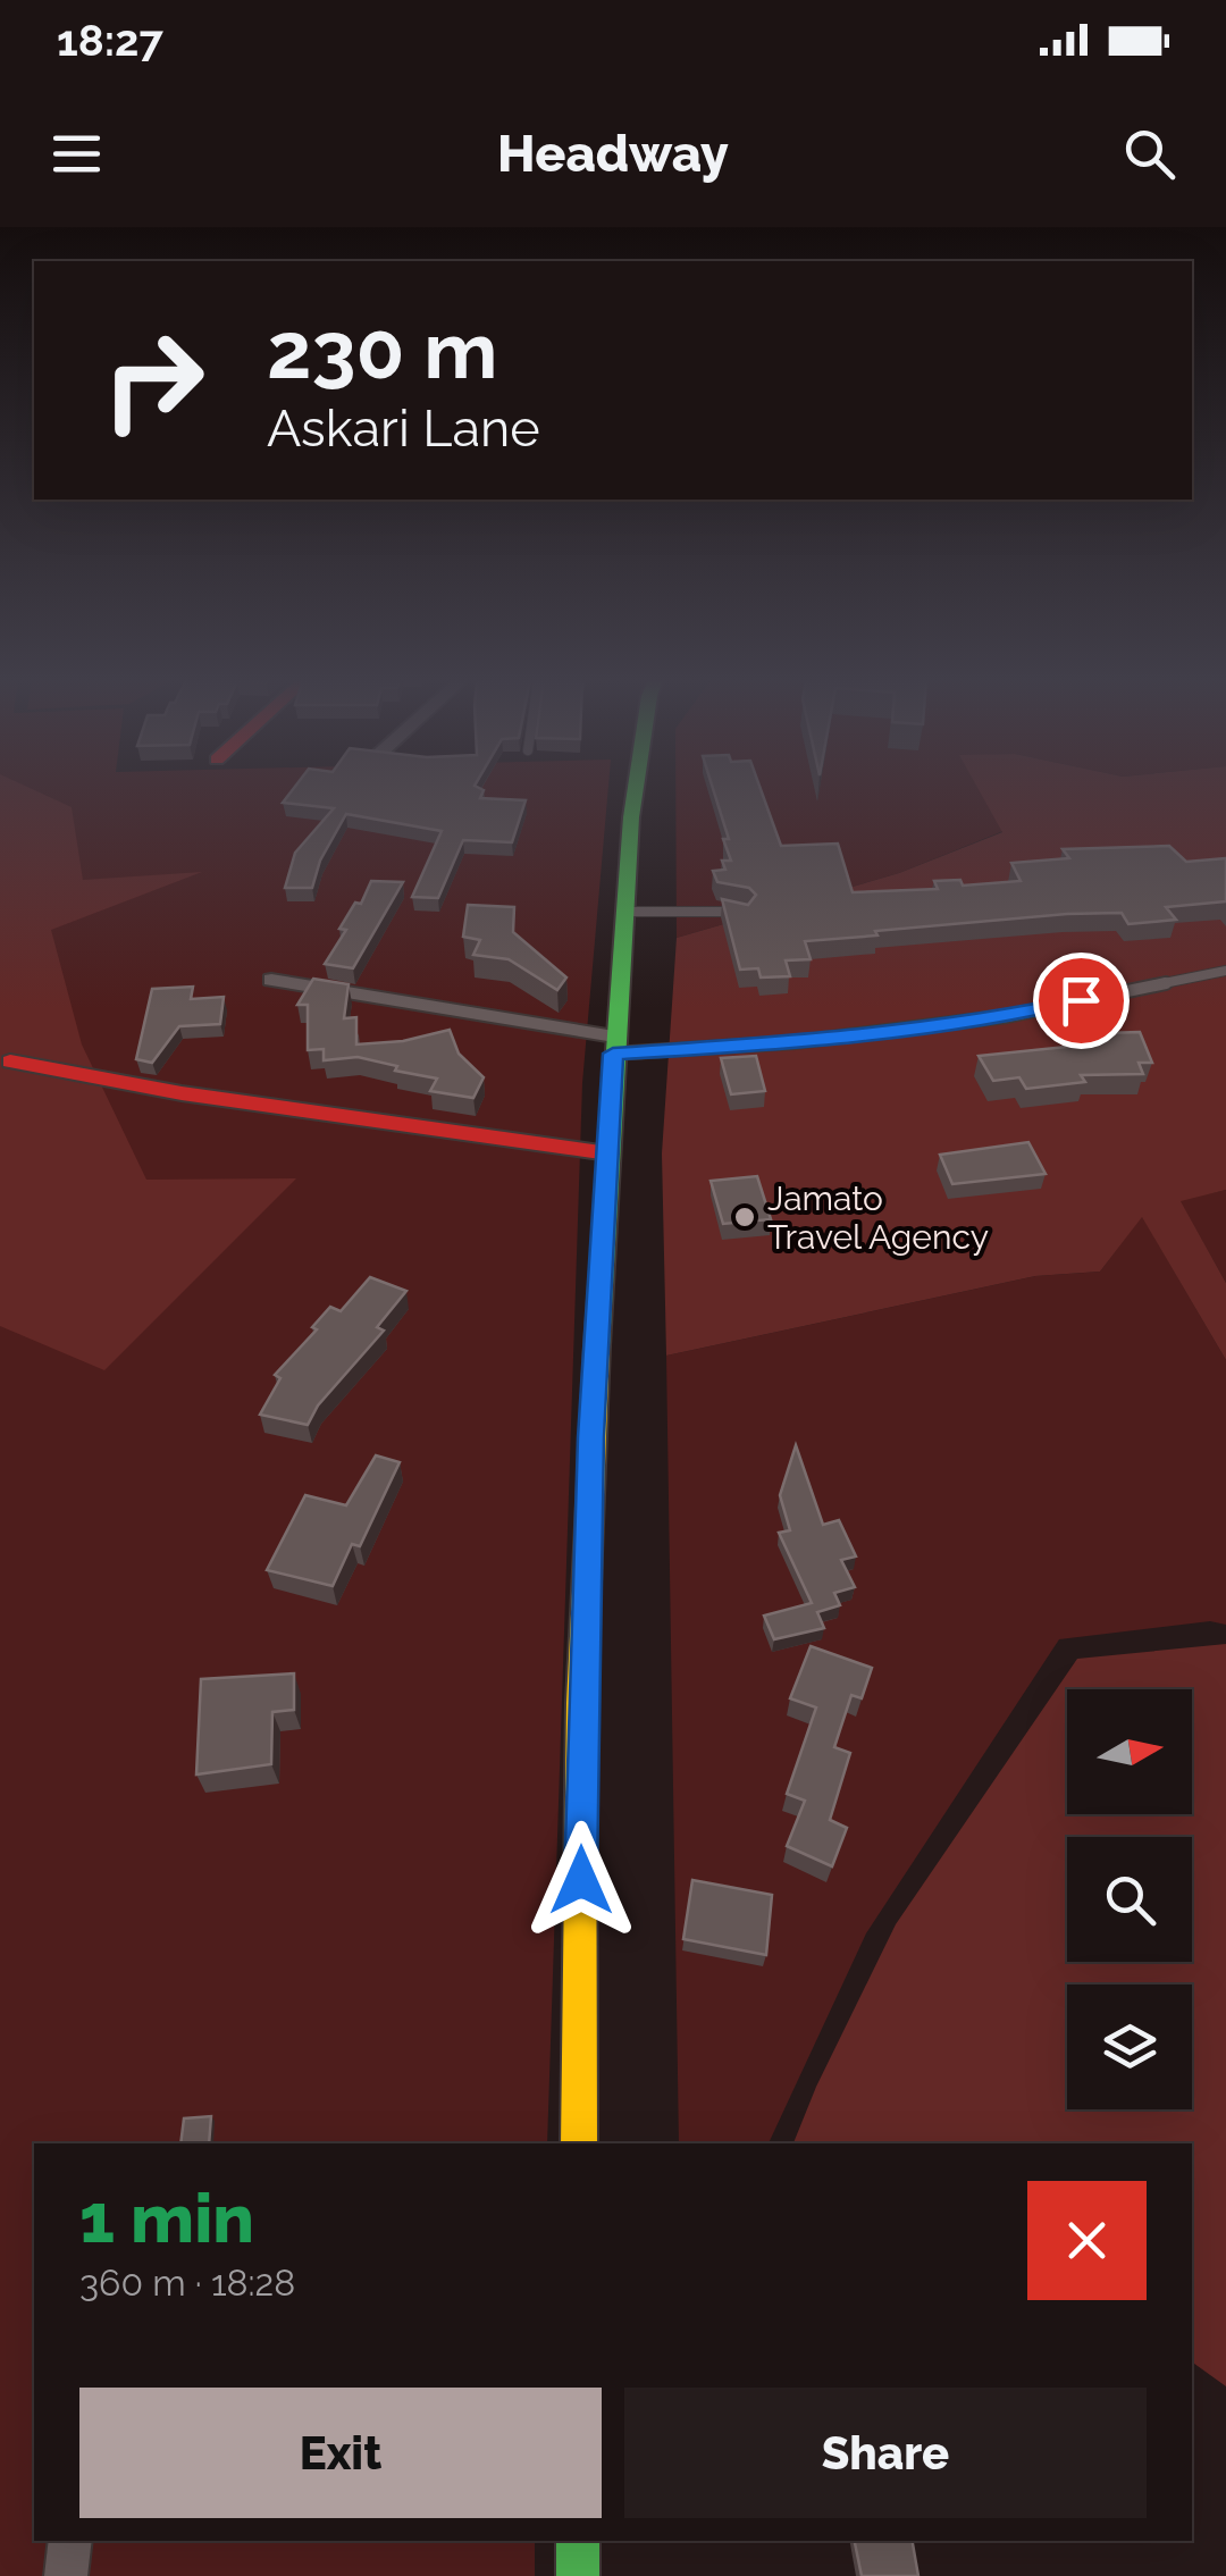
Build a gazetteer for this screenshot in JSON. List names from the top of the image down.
{
  "places": ["Jamato Travel Agency"],
  "north": "right",
  "page": {
    "status": "18:27",
    "header": "Headway",
    "turn": ["230 m", "Askari Lane"],
    "heading": ["1 min", "360 m · 18:28"],
    "buttons": ["Exit", "Share"]
  }
}
